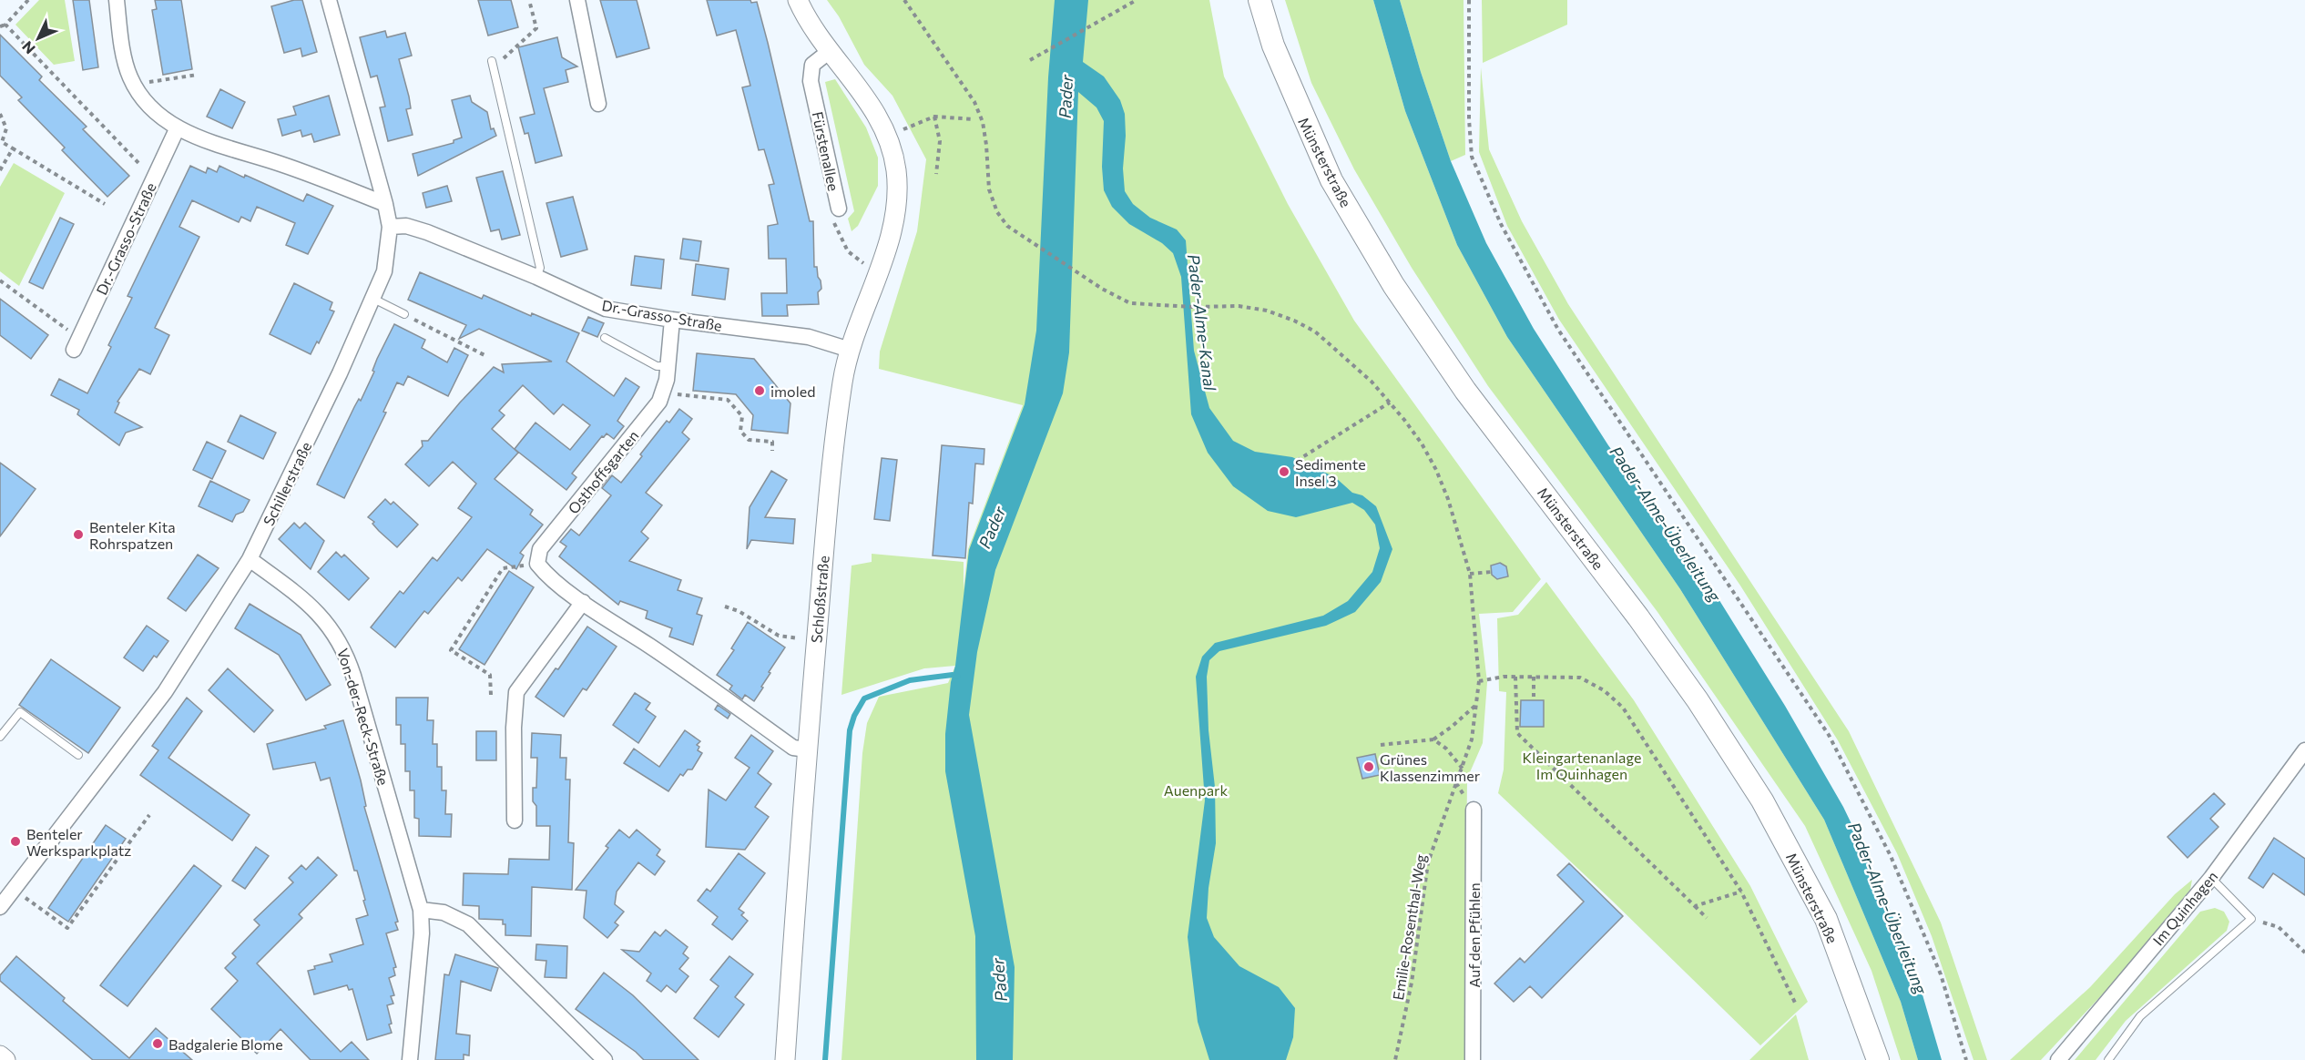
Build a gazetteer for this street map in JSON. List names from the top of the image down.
{
  "streets": {
    "main road": ["Münsterstraße"],
    "street": [
      "Fürstenallee",
      "Dr.-Grasso-Straße",
      "Osthoffsgarten",
      "Schillerstraße",
      "Schloßstraße",
      "Von-der-Reck-Straße",
      "Im Quinhagen",
      "Auf den Pfühlen"
    ],
    "path": ["Emilie-Rosenthal-Weg"]
  },
  "crossings": [
    ["Fürstenallee", "Schloßstraße"],
    ["Dr.-Grasso-Straße", "Osthoffsgarten"],
    ["Dr.-Grasso-Straße", "Schillerstraße"],
    ["Dr.-Grasso-Straße", "Schloßstraße"],
    ["Schillerstraße", "Von-der-Reck-Straße"]
  ],
  "water": ["Pader", "Pader-Alme-Kanal", "Pader-Alme-Überleitung"],
  "parks": ["Kleingartenanlage Im Quinhagen", "Auenpark"],
  "places": [
    "imoled",
    "Sedimente Insel 3",
    "Benteler Kita Rohrspatzen",
    "Grünes Klassenzimmer",
    "Benteler Werksparkplatz",
    "Badgalerie Blome"
  ],
  "north": "bottom left"
}
